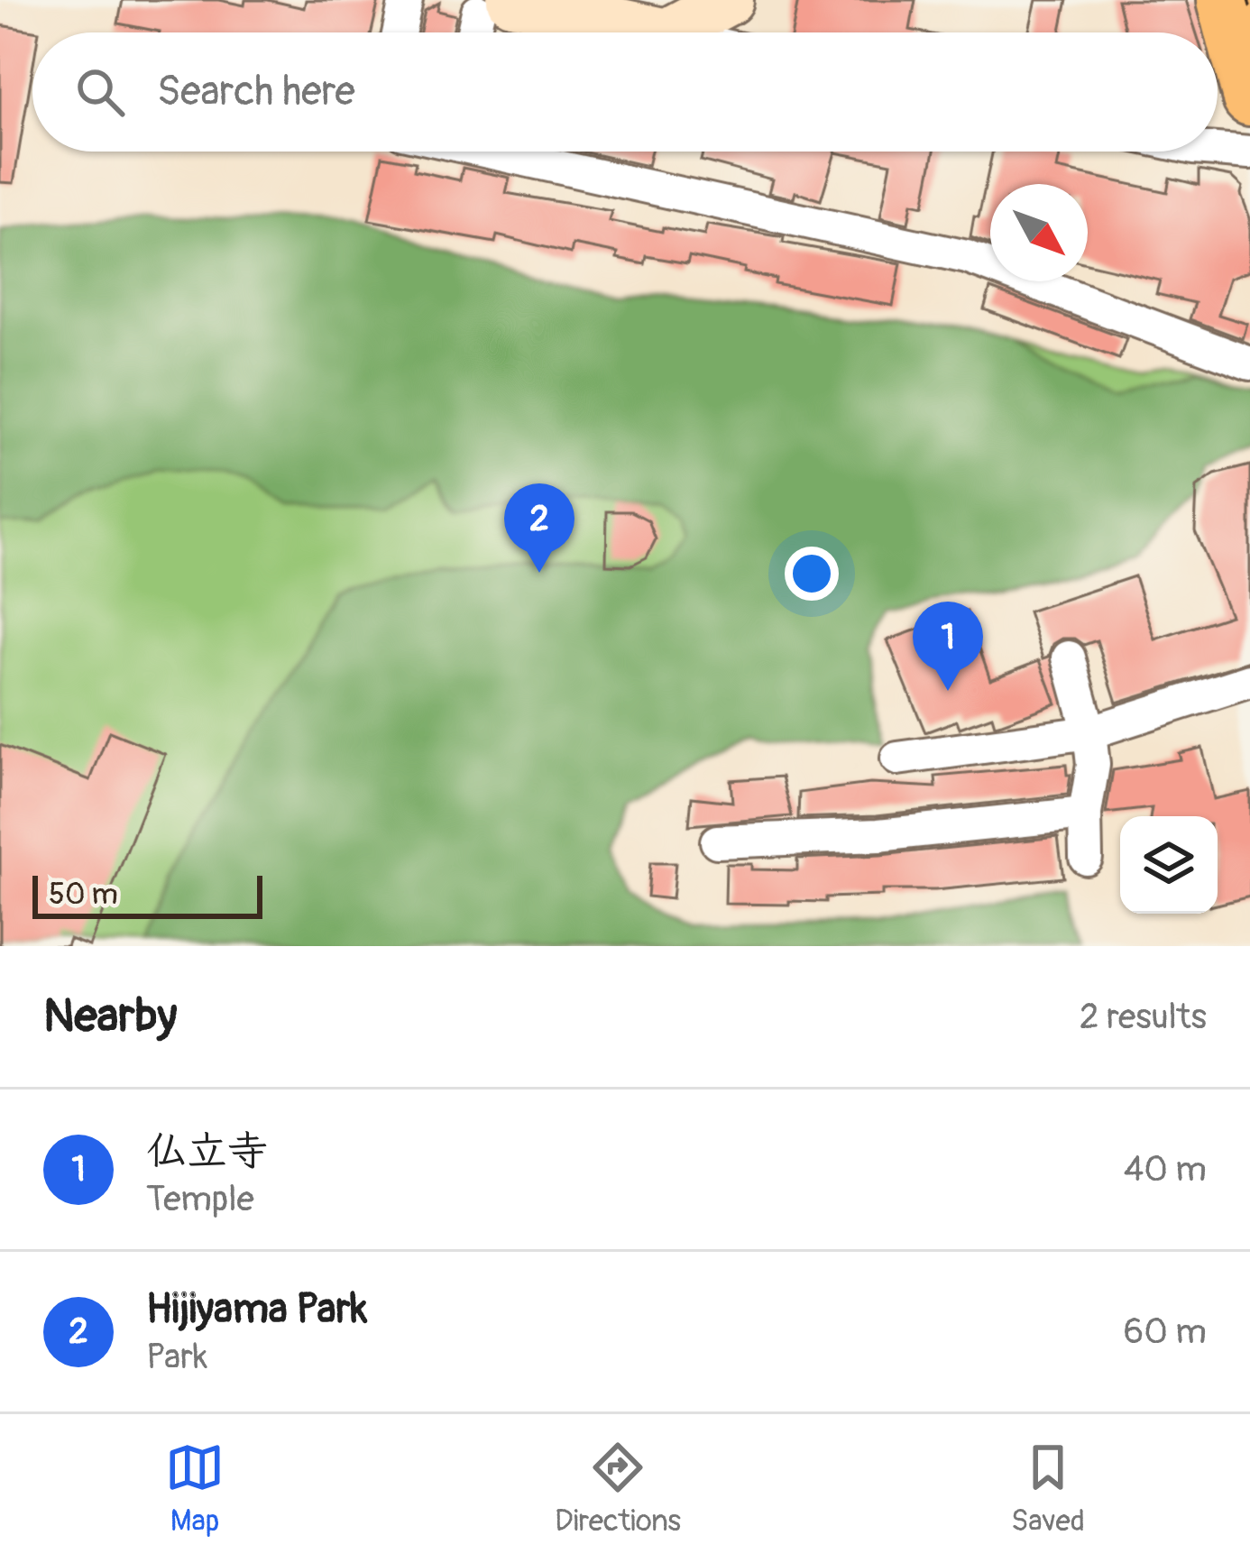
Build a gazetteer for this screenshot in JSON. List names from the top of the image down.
{
  "scale_bar": "50 m",
  "north": "bottom right",
  "page": {
    "search": "Search here",
    "pins": ["2", "1"],
    "scale": "50 m",
    "heading": ["Nearby", "2 results"],
    "list": [
      {
        "mark": "1",
        "name": "仏立寺",
        "note": "Temple",
        "value": "40 m"
      },
      {
        "mark": "2",
        "name": "Hijiyama Park",
        "note": "Park",
        "value": "60 m"
      }
    ],
    "nav": ["Map", "Directions", "Saved"]
  }
}
